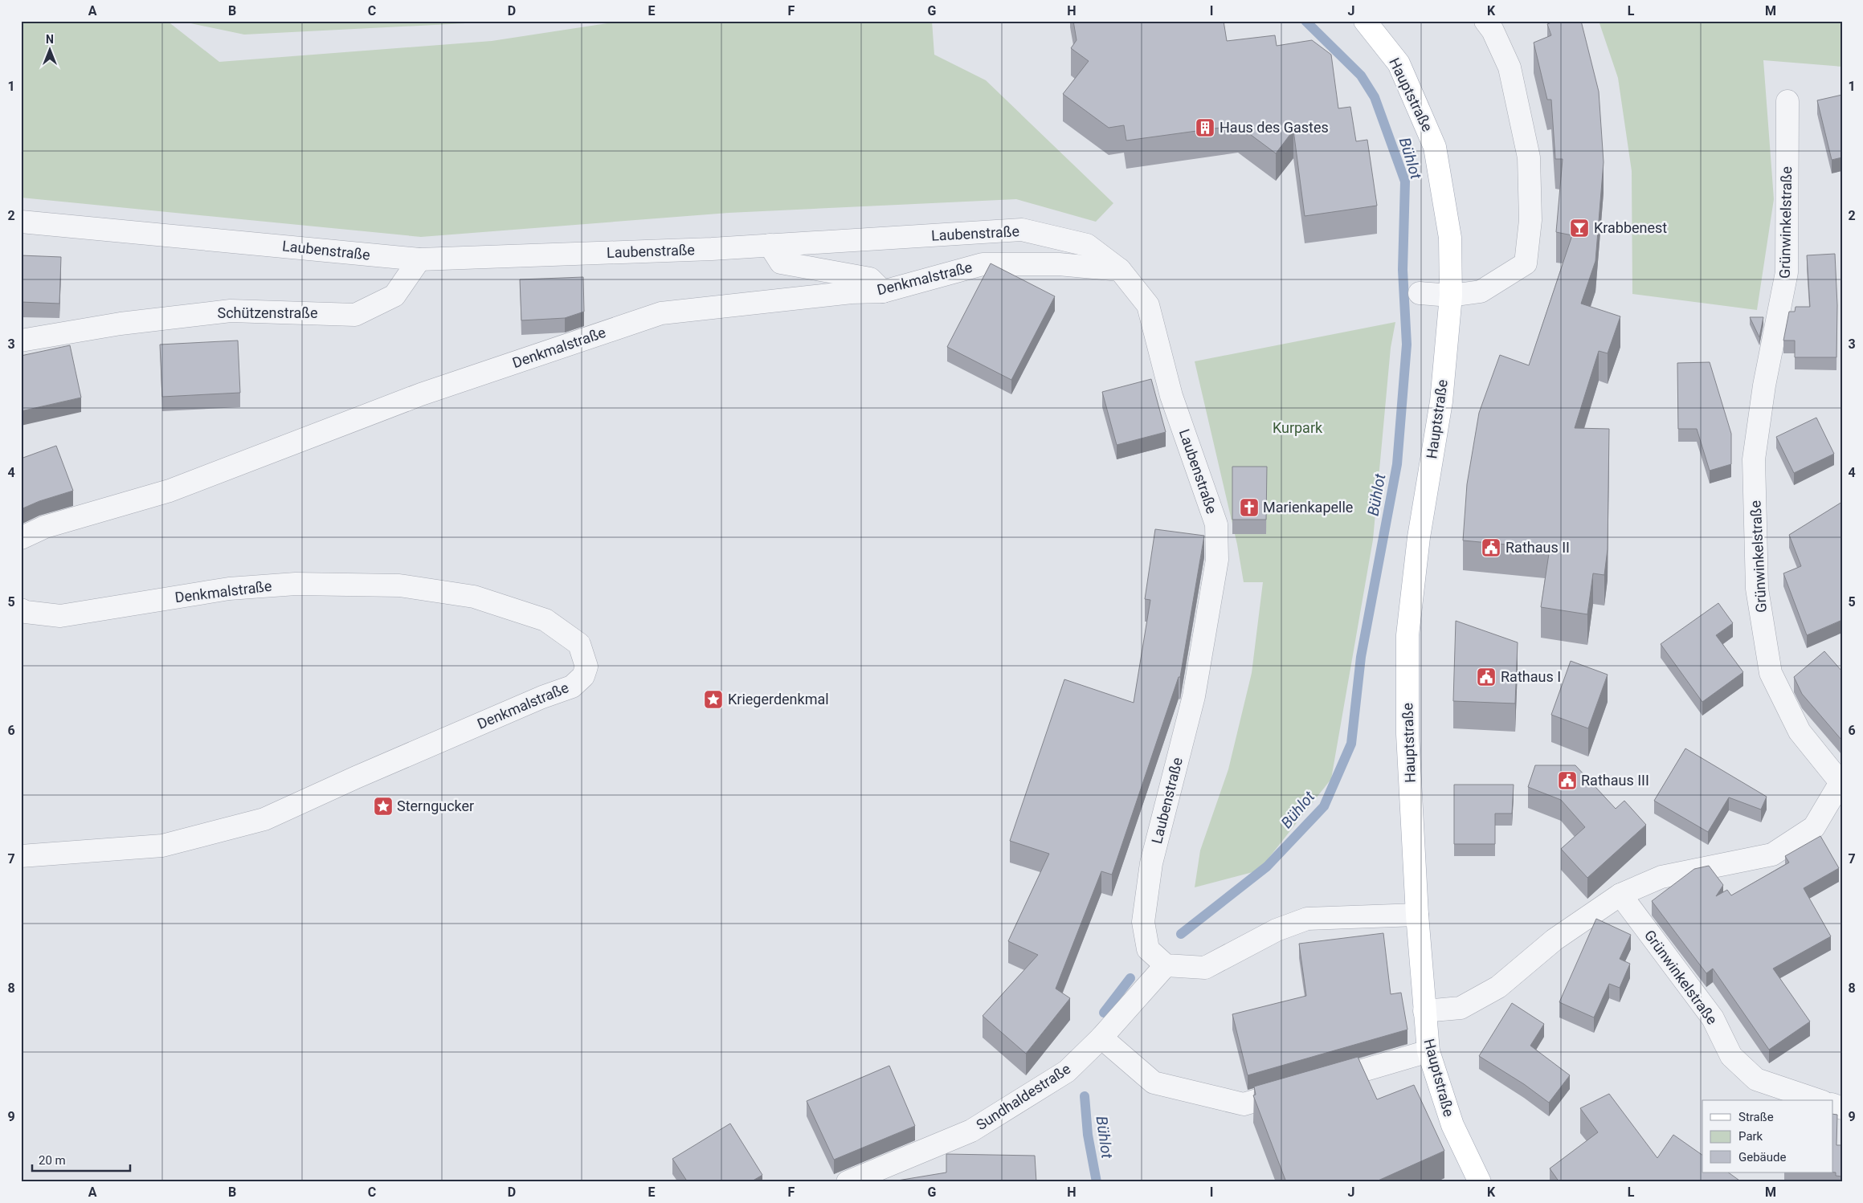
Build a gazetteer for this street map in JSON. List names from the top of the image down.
{
  "streets": {
    "main road": ["Hauptstraße"],
    "street": [
      "Grünwinkelstraße",
      "Laubenstraße",
      "Denkmalstraße",
      "Schützenstraße",
      "Sundhaldestraße"
    ]
  },
  "crossings": [
    ["Hauptstraße", "Grünwinkelstraße"],
    ["Laubenstraße", "Denkmalstraße"],
    ["Laubenstraße", "Schützenstraße"],
    ["Laubenstraße", "Sundhaldestraße"]
  ],
  "water": ["Bühlot"],
  "parks": ["Kurpark"],
  "places": {
    "building": ["Haus des Gastes"],
    "bar": ["Krabbenest"],
    "church": ["Marienkapelle"],
    "public building": ["Rathaus II", "Rathaus I", "Rathaus III"],
    "place": ["Kriegerdenkmal", "Sterngucker"]
  },
  "legend": ["Straße", "Park", "Gebäude"],
  "scale_bar": "20 m",
  "north": "top",
  "grid": {
    "columns": [
      "A",
      "B",
      "C",
      "D",
      "E",
      "F",
      "G",
      "H",
      "I",
      "J",
      "K",
      "L",
      "M"
    ],
    "rows": [
      "1",
      "2",
      "3",
      "4",
      "5",
      "6",
      "7",
      "8",
      "9"
    ]
  }
}
